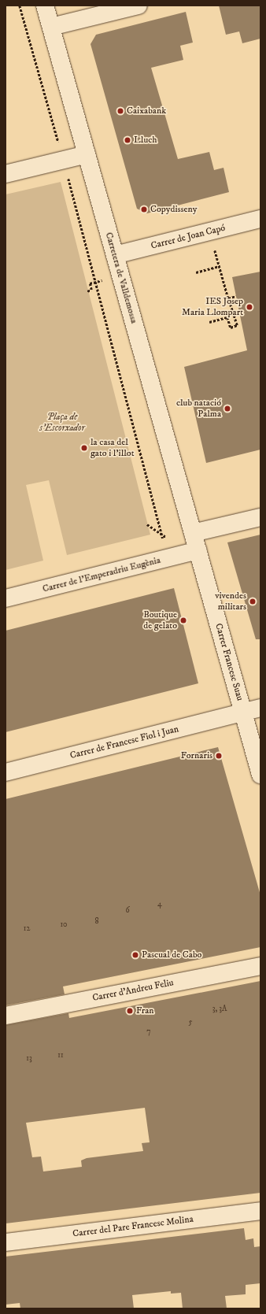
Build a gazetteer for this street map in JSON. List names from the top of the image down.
{
  "streets": {
    "street": [
      "Carrer de Joan Capó",
      "Carretera de Valldemossa",
      "Carrer de l'Emperadriu Eugènia",
      "Carrer Francesc Suau",
      "Carrer de Francesc Fiol i Juan",
      "Carrer d'Andreu Feliu",
      "Carrer del Pare Francesc Molina"
    ]
  },
  "crossings": [
    ["Carrer de Joan Capó", "Carretera de Valldemossa"],
    ["Carretera de Valldemossa", "Carrer de l'Emperadriu Eugènia"],
    ["Carretera de Valldemossa", "Carrer Francesc Suau"],
    ["Carrer de l'Emperadriu Eugènia", "Carrer Francesc Suau"],
    ["Carrer Francesc Suau", "Carrer de Francesc Fiol i Juan"]
  ],
  "parks": ["Plaça de s'Escorxador"],
  "places": [
    "Caixabank",
    "Lluch",
    "Copydisseny",
    "IES Josep Maria Llompart",
    "club natació Palma",
    "la casa del gato i l'illot",
    "vivendes militars",
    "Boutique de gelato",
    "Fornaris",
    "Pascual de Cabo",
    "Fran"
  ],
  "house_numbers": [
    "4",
    "6",
    "8",
    "10",
    "12",
    "3, 3A",
    "5",
    "7",
    "11",
    "13"
  ]
}
